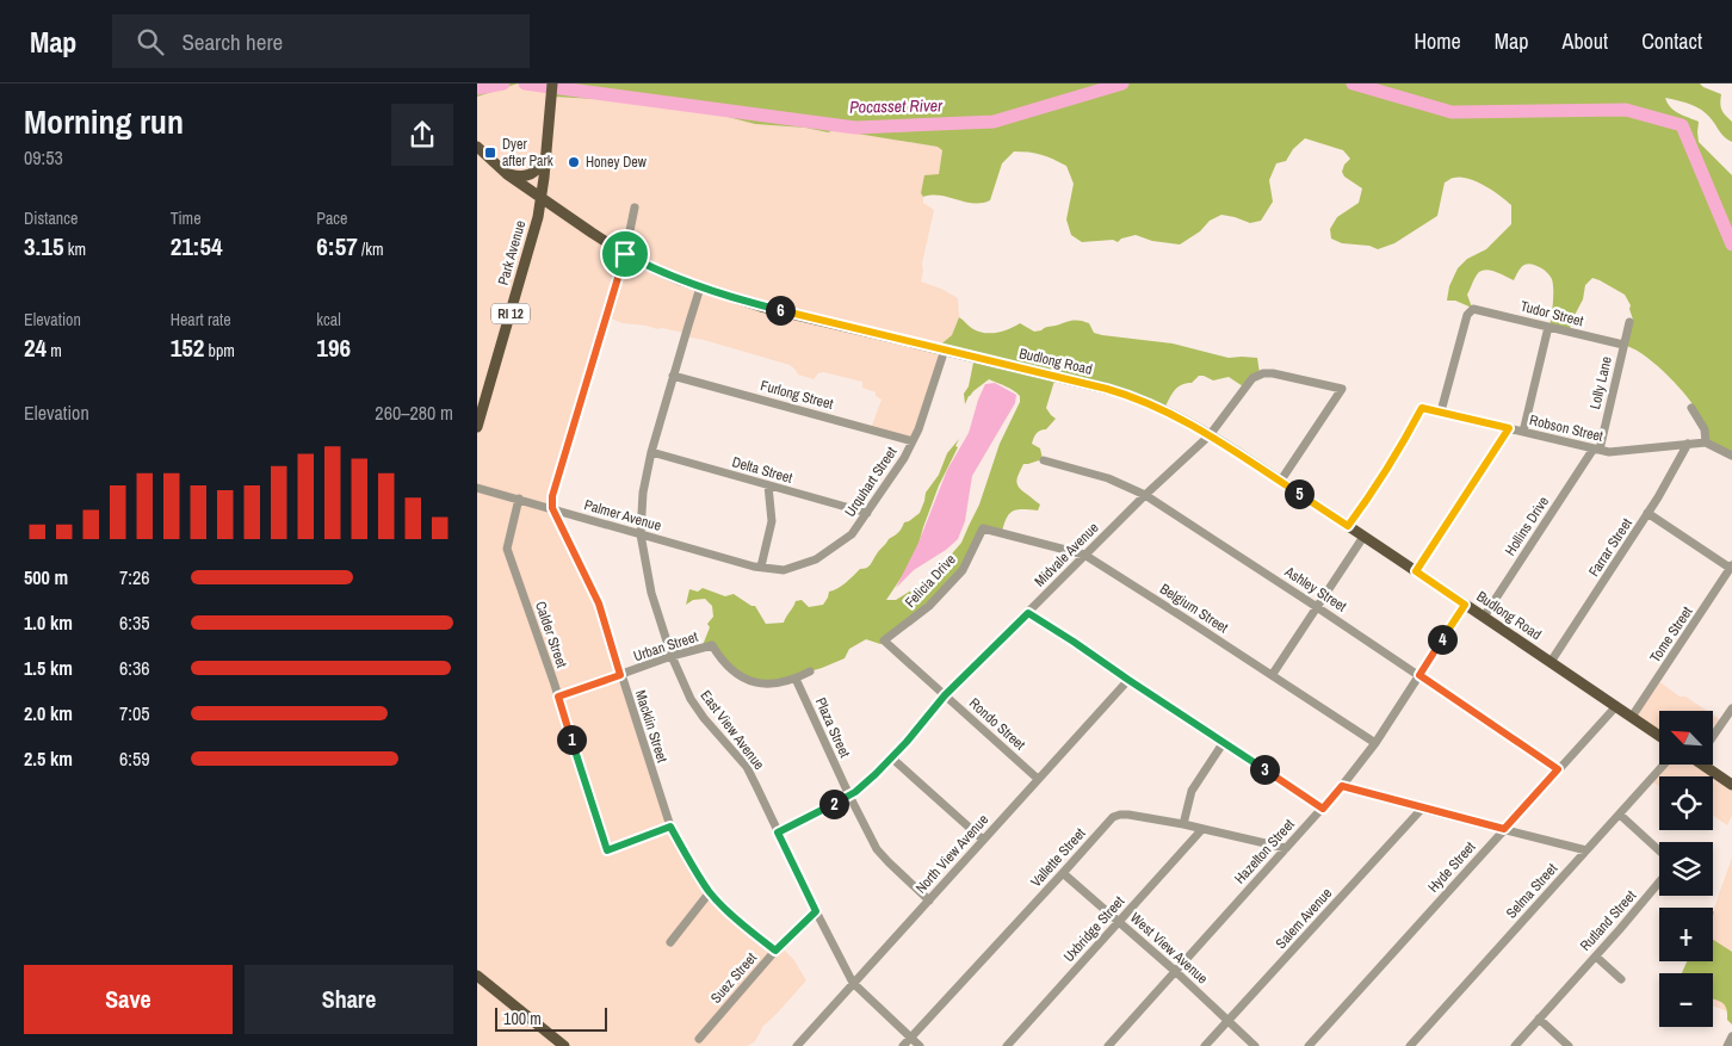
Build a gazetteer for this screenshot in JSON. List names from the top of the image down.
{
  "streets": {
    "main road": ["Park Avenue", "RI 12", "Budlong Road"],
    "street": [
      "Tudor Street",
      "Lolly Lane",
      "Furlong Street",
      "Robson Street",
      "Delta Street",
      "Urquhart Street",
      "Palmer Avenue",
      "Hollins Drive",
      "Farrar Street",
      "Midvale Avenue",
      "Felicia Drive",
      "Ashley Street",
      "Belgium Street",
      "Calder Street",
      "Tome Street",
      "Urban Street",
      "Rondo Street",
      "Macklin Street",
      "Plaza Street",
      "East View Avenue",
      "Hazelton Street",
      "North View Avenue",
      "Vallette Street",
      "Hyde Street",
      "Selma Street",
      "Salem Avenue",
      "Rutland Street",
      "Uxbridge Street",
      "West View Avenue",
      "Suez Street"
    ]
  },
  "crossings": [
    ["Park Avenue", "Budlong Road"],
    ["Tudor Street", "Lolly Lane"],
    ["Tudor Street", "Robson Street"],
    ["Budlong Road", "Robson Street"],
    ["Budlong Road", "Urquhart Street"],
    ["Budlong Road", "Hollins Drive"],
    ["Budlong Road", "Farrar Street"],
    ["Budlong Road", "Midvale Avenue"],
    ["Budlong Road", "Tome Street"],
    ["Budlong Road", "East View Avenue"],
    ["Budlong Road", "Hazelton Street"],
    ["Budlong Road", "Hyde Street"],
    ["Lolly Lane", "Robson Street"],
    ["Lolly Lane", "Hollins Drive"],
    ["Furlong Street", "Urquhart Street"],
    ["Furlong Street", "East View Avenue"],
    ["Robson Street", "Hollins Drive"],
    ["Robson Street", "Farrar Street"],
    ["Delta Street", "Urquhart Street"],
    ["Delta Street", "East View Avenue"],
    ["Urquhart Street", "Palmer Avenue"],
    ["Palmer Avenue", "Calder Street"],
    ["Palmer Avenue", "Macklin Street"],
    ["Palmer Avenue", "East View Avenue"],
    ["Midvale Avenue", "Ashley Street"],
    ["Midvale Avenue", "Belgium Street"],
    ["Midvale Avenue", "Rondo Street"],
    ["Midvale Avenue", "Plaza Street"],
    ["Midvale Avenue", "East View Avenue"],
    ["Felicia Drive", "Belgium Street"],
    ["Felicia Drive", "Rondo Street"],
    ["Ashley Street", "Hazelton Street"],
    ["Ashley Street", "Hyde Street"],
    ["Belgium Street", "Hazelton Street"],
    ["Calder Street", "Urban Street"],
    ["Calder Street", "Macklin Street"],
    ["Urban Street", "Macklin Street"],
    ["Urban Street", "Plaza Street"],
    ["Urban Street", "East View Avenue"],
    ["Rondo Street", "North View Avenue"],
    ["Macklin Street", "Suez Street"],
    ["Plaza Street", "North View Avenue"],
    ["East View Avenue", "North View Avenue"],
    ["East View Avenue", "Vallette Street"],
    ["East View Avenue", "Suez Street"],
    ["Hazelton Street", "Vallette Street"],
    ["Hazelton Street", "West View Avenue"],
    ["Vallette Street", "Uxbridge Street"],
    ["Vallette Street", "West View Avenue"],
    ["Selma Street", "Rutland Street"],
    ["Salem Avenue", "West View Avenue"],
    ["Uxbridge Street", "West View Avenue"]
  ],
  "water": ["Pocasset River"],
  "places": {
    "transit": ["Dyer after Park"],
    "other": ["Honey Dew"]
  },
  "scale_bar": "100 m",
  "north": "top left",
  "page": {
    "header": "Map",
    "search": "Search here",
    "nav": [
      "Home",
      "Map",
      "About",
      "Contact"
    ],
    "heading": ["Morning run", "09:53"],
    "stats": [
      ["Distance", "3.15 km"],
      ["Time", "21:54"],
      ["Pace", "6:57 /km"],
      ["Elevation", "24 m"],
      ["Heart rate", "152 bpm"],
      ["kcal", "196"]
    ],
    "pins": [
      "6",
      "5",
      "4",
      "1",
      "3",
      "2"
    ],
    "chart": ["Elevation", "260–280 m"],
    "list": [
      {
        "name": "500 m",
        "note": "7:26"
      },
      {
        "name": "1.0 km",
        "note": "6:35"
      },
      {
        "name": "1.5 km",
        "note": "6:36"
      },
      {
        "name": "2.0 km",
        "note": "7:05"
      },
      {
        "name": "2.5 km",
        "note": "6:59"
      }
    ],
    "map_buttons": ["+", "−"],
    "buttons": ["Save", "Share"],
    "scale": "100 m"
  }
}
